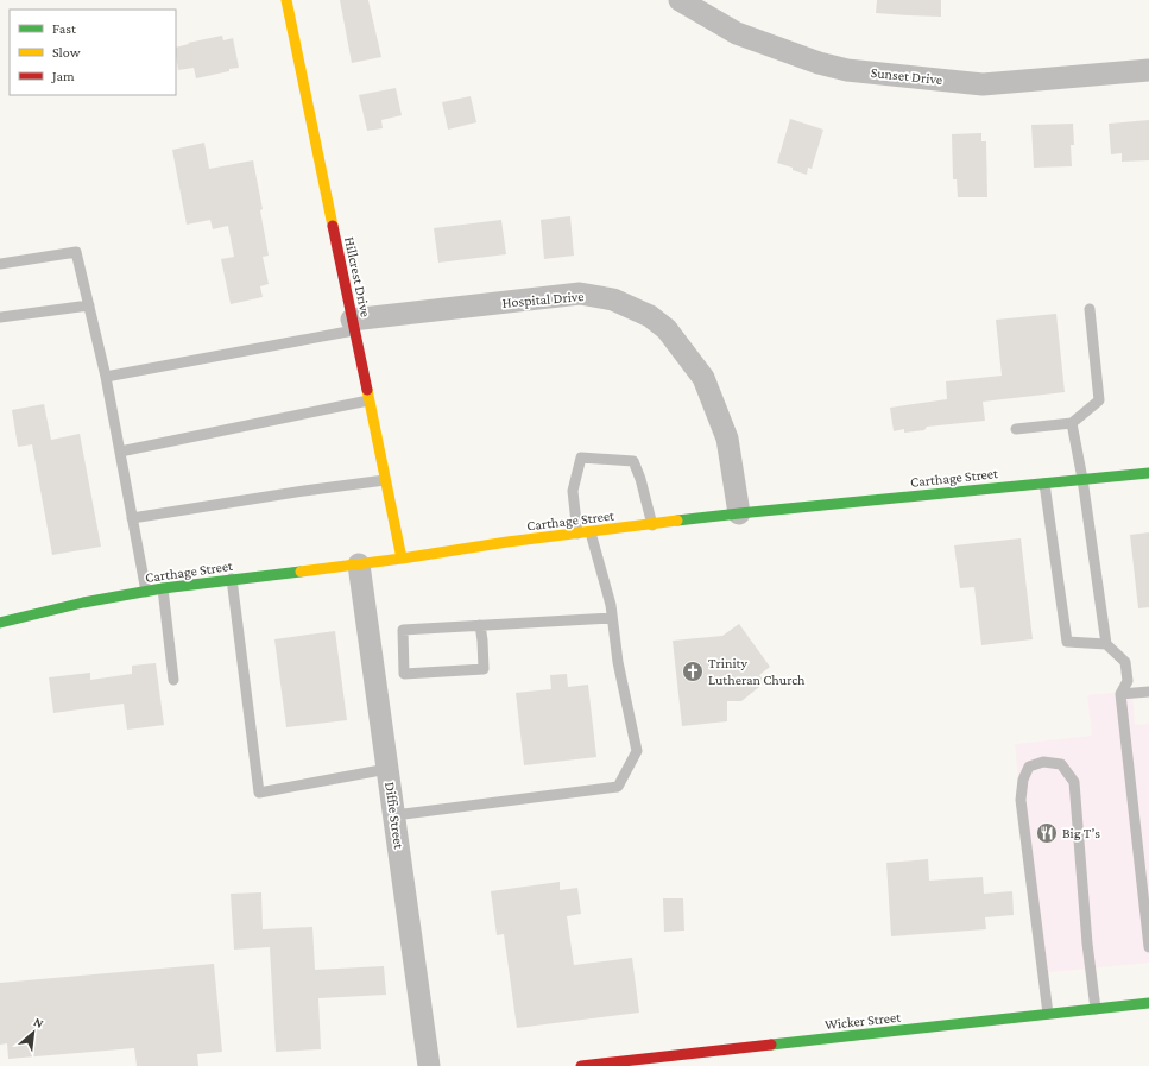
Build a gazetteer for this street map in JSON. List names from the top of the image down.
{
  "streets": {
    "main road": ["Hillcrest Drive", "Carthage Street", "Wicker Street"],
    "street": ["Sunset Drive", "Hospital Drive", "Diffie Street"]
  },
  "crossings": [
    ["Hillcrest Drive", "Hospital Drive"],
    ["Hillcrest Drive", "Carthage Street"],
    ["Hospital Drive", "Carthage Street"],
    ["Carthage Street", "Diffie Street"]
  ],
  "places": {
    "church": ["Trinity Lutheran Church"],
    "restaurant": ["Big T’s"]
  },
  "legend": ["Fast", "Slow", "Jam"],
  "north": "top right"
}
